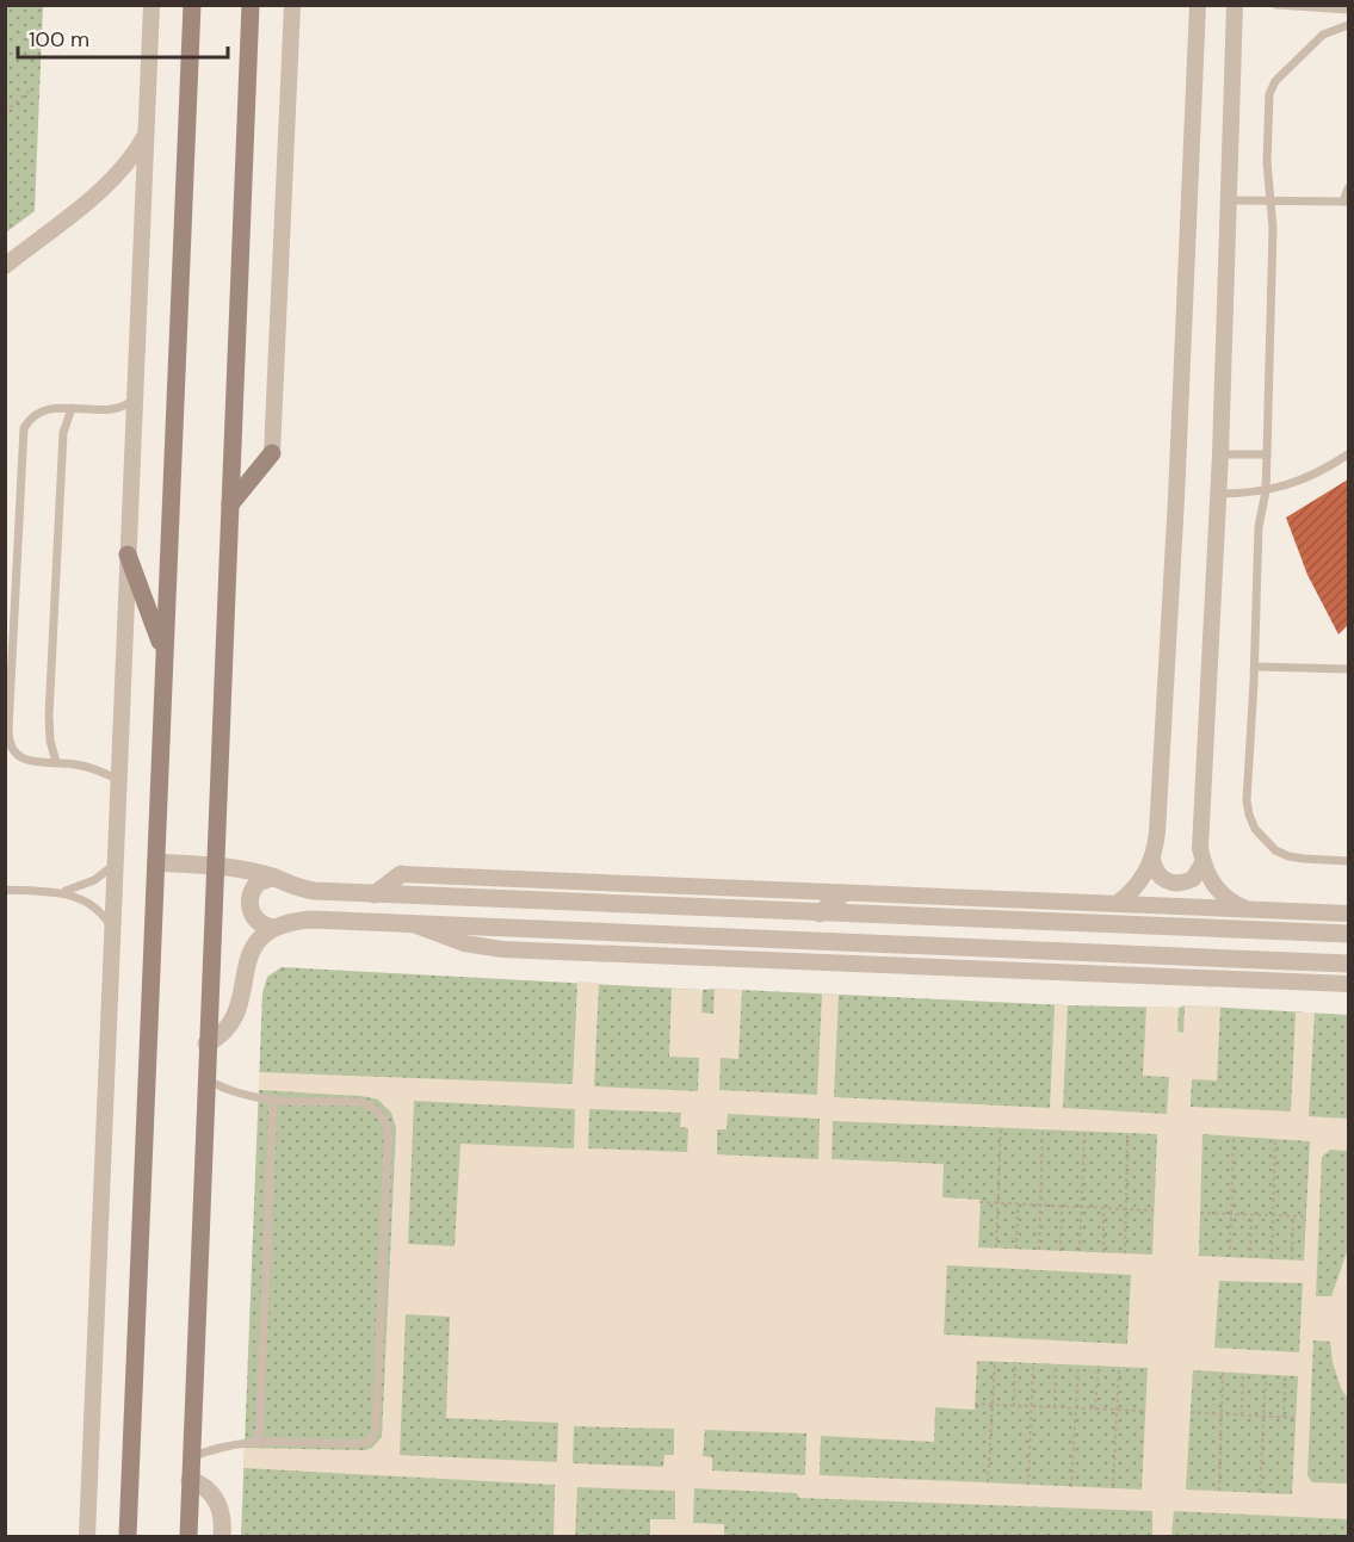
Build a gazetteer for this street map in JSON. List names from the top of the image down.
{
  "scale_bar": "100 m"
}
